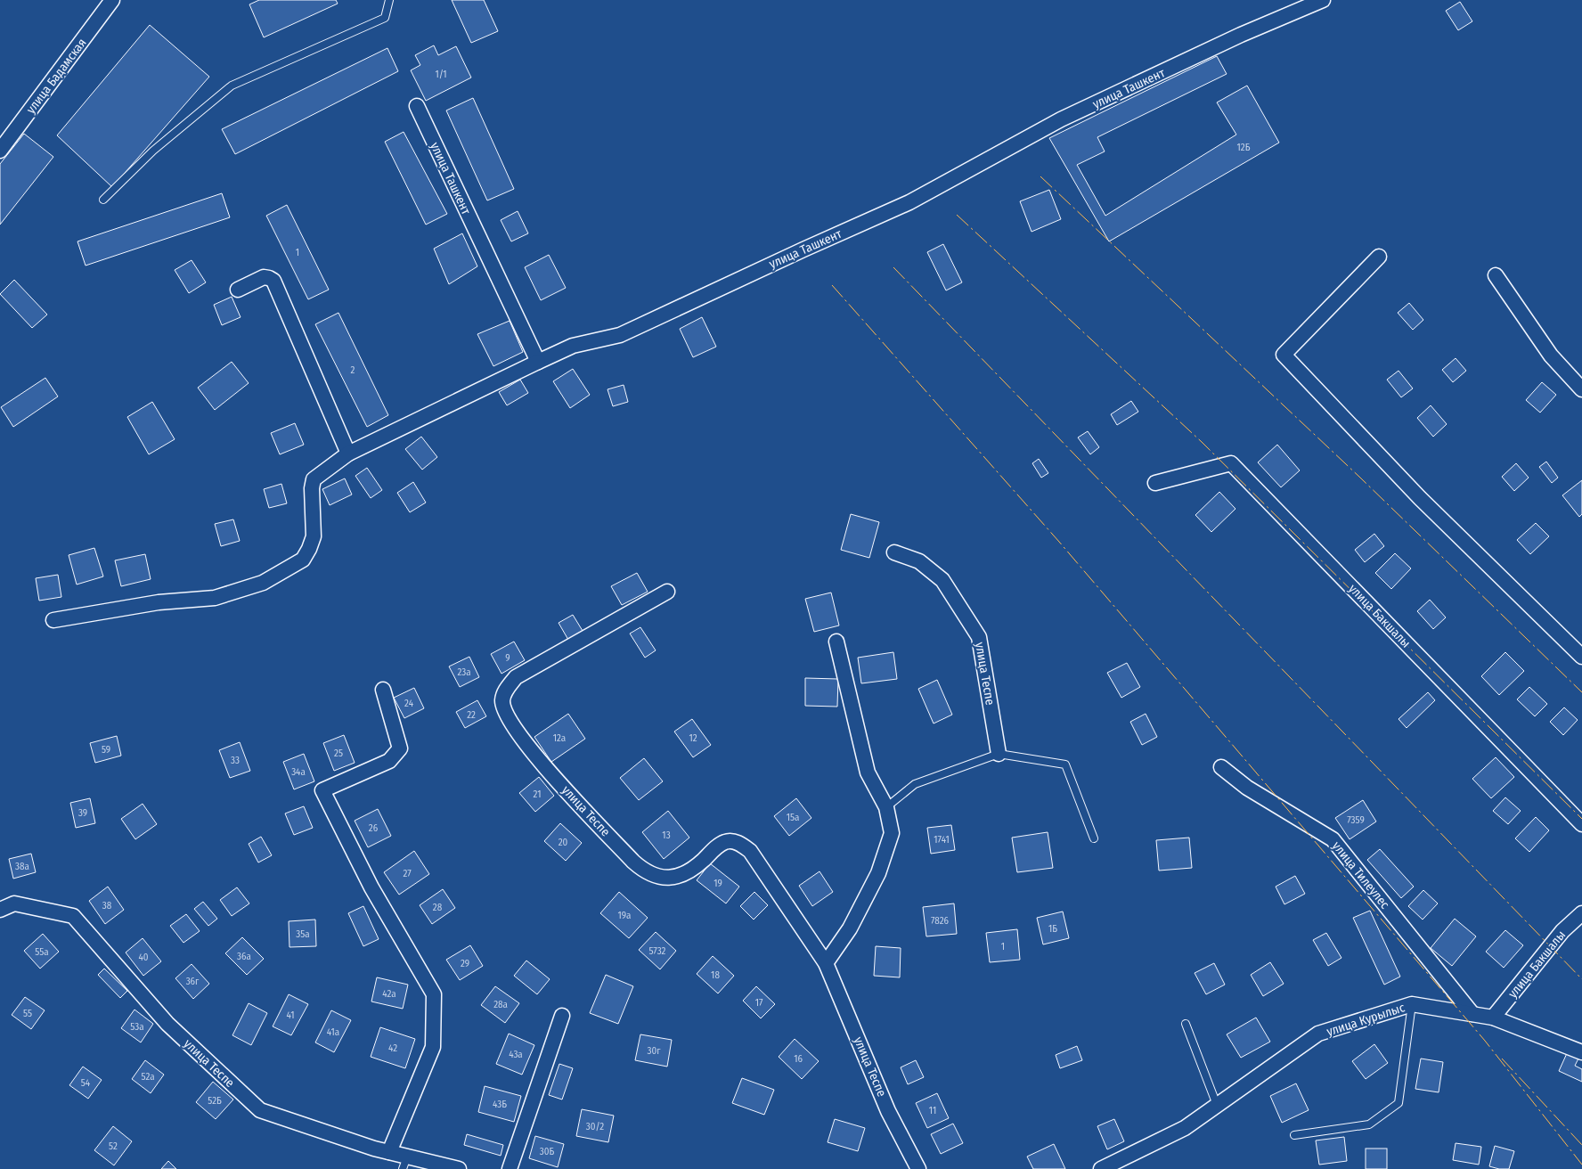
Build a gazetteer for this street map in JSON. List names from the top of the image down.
{
  "streets": {
    "street": [
      "улица Бадамская",
      "улица Ташкент",
      "улица Бакшалы",
      "улица Теспе",
      "улица Тилеулес",
      "улица Курылыс"
    ]
  },
  "crossings": [
    ["улица Бакшалы", "улица Курылыс"],
    ["улица Тилеулес", "улица Курылыс"]
  ],
  "house_numbers": [
    "1/1",
    "12Б",
    "1",
    "2",
    "9",
    "23а",
    "24",
    "22",
    "12а",
    "12",
    "59",
    "25",
    "33",
    "34а",
    "21",
    "39",
    "15а",
    "7359",
    "26",
    "13",
    "1741",
    "20",
    "38а",
    "27",
    "19",
    "38",
    "28",
    "19а",
    "7826",
    "1Б",
    "35а",
    "1",
    "5732",
    "55а",
    "36а",
    "40",
    "29",
    "18",
    "36г",
    "42а",
    "17",
    "28а",
    "55",
    "41",
    "53а",
    "41а",
    "42",
    "30г",
    "43а",
    "16",
    "52а",
    "54",
    "52Б",
    "43Б",
    "11",
    "30/2",
    "52",
    "30Б"
  ]
}
